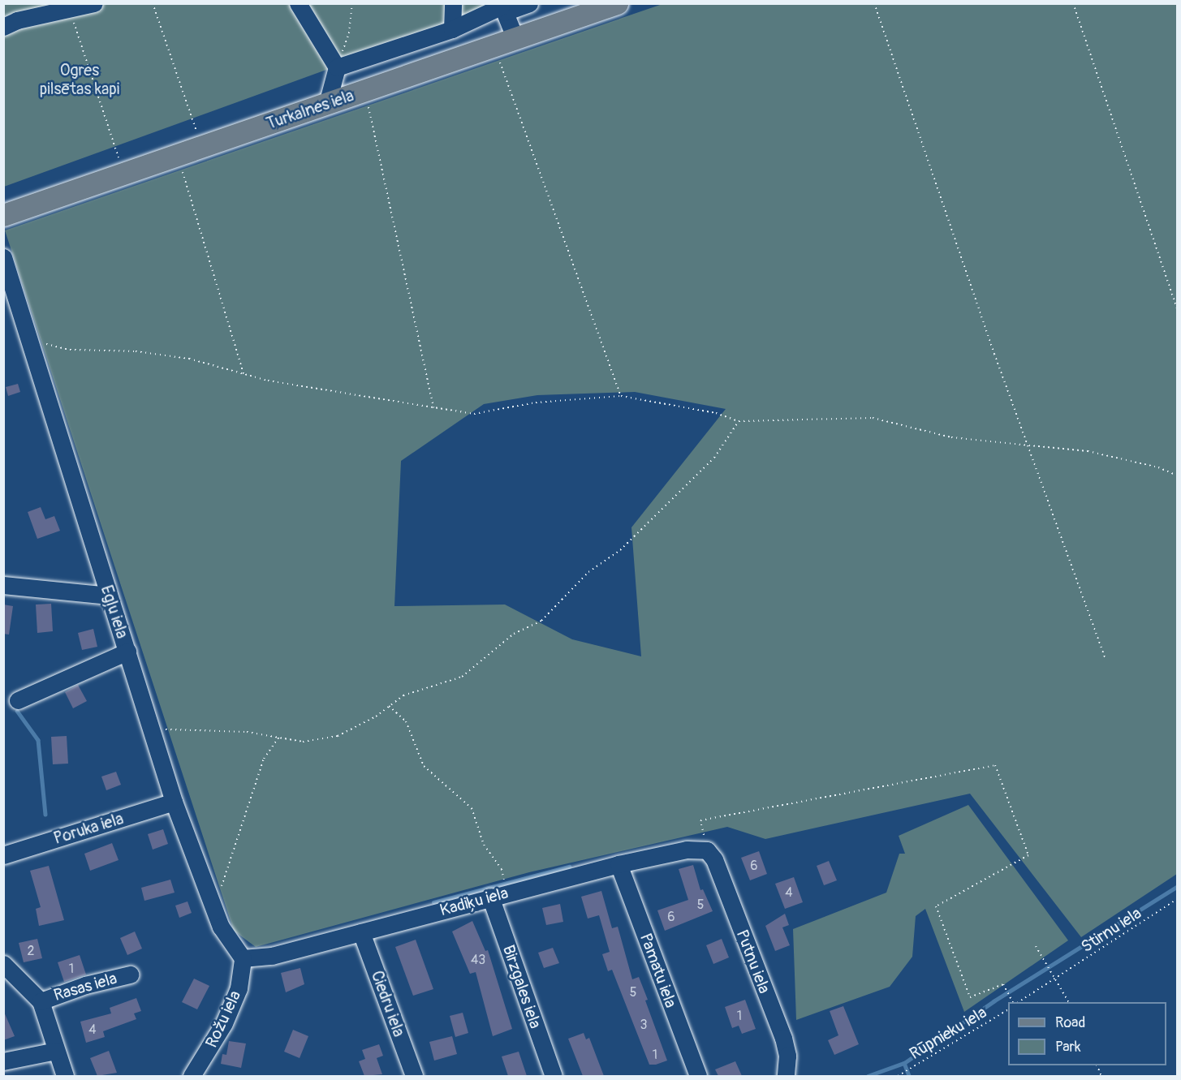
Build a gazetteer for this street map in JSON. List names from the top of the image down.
{
  "streets": {
    "main road": ["Turkalnes iela"],
    "street": [
      "Egļu iela",
      "Poruka iela",
      "Kadiķu iela",
      "Putnu iela",
      "Pamatu iela",
      "Rasas iela",
      "Birzgales iela",
      "Ciedru iela",
      "Rožu iela"
    ],
    "path": ["Stirnu iela", "Rūpnieku iela"]
  },
  "crossings": [
    ["Egļu iela", "Poruka iela"],
    ["Egļu iela", "Kadiķu iela"],
    ["Egļu iela", "Rožu iela"],
    ["Kadiķu iela", "Putnu iela"],
    ["Kadiķu iela", "Pamatu iela"],
    ["Kadiķu iela", "Birzgales iela"],
    ["Kadiķu iela", "Ciedru iela"],
    ["Kadiķu iela", "Rožu iela"]
  ],
  "parks": ["Ogres pilsētas kapi"],
  "house_numbers": [
    "6",
    "4",
    "5",
    "6",
    "2",
    "43",
    "1",
    "5",
    "1",
    "3",
    "4",
    "1"
  ],
  "legend": ["Road", "Park"]
}
